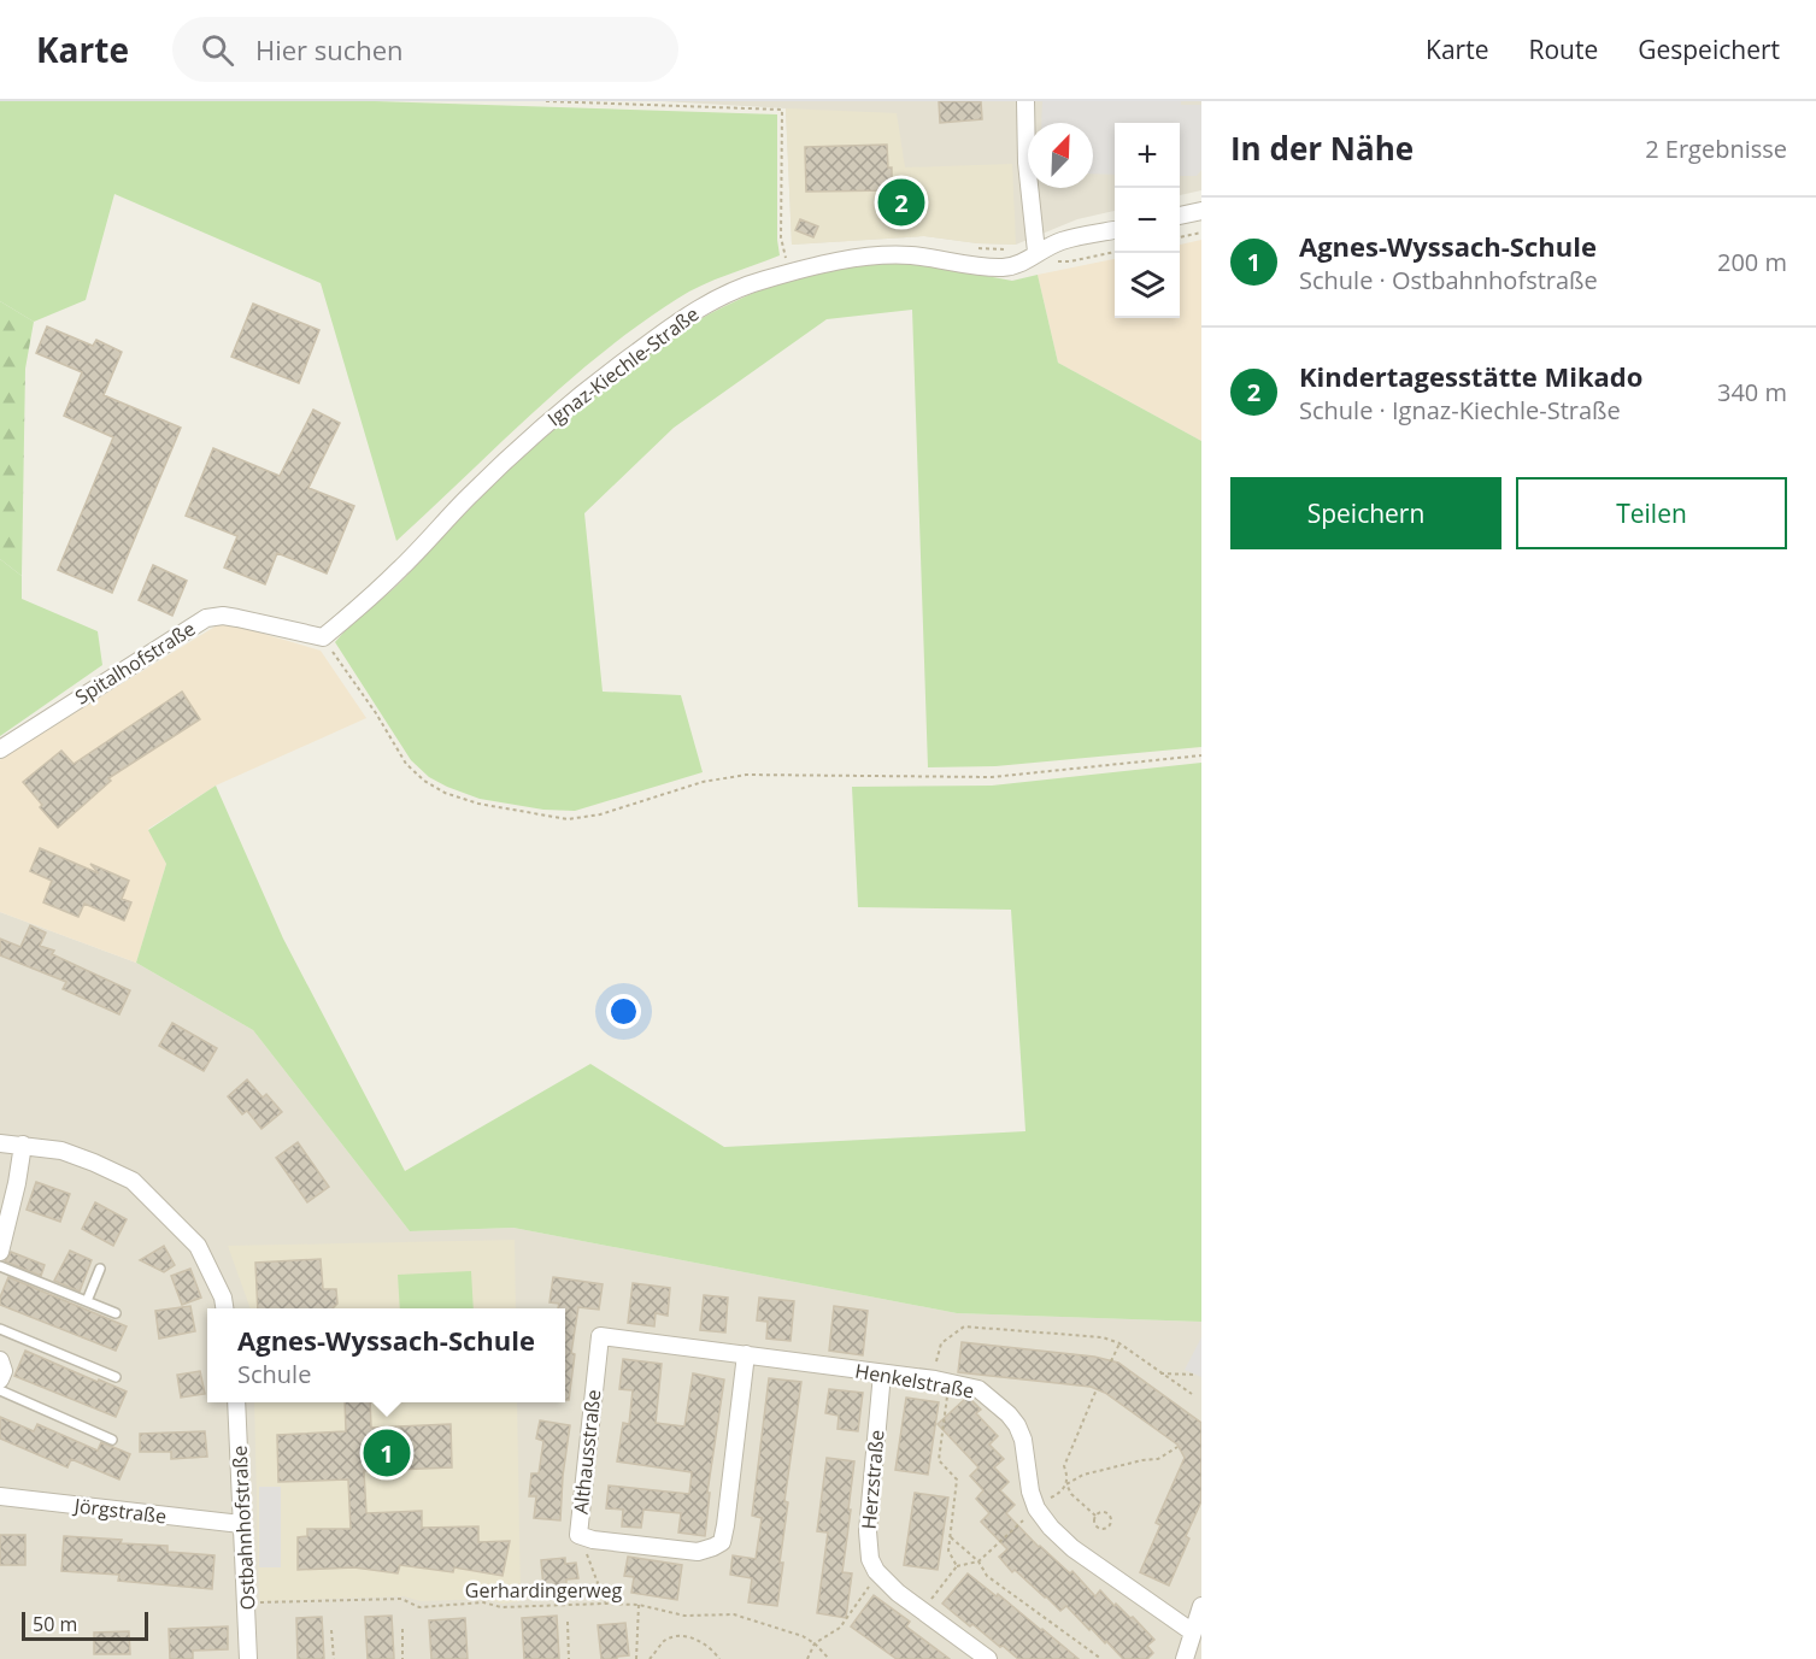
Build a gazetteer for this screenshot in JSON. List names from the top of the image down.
{
  "streets": {
    "street": [
      "Ignaz-Kiechle-Straße",
      "Spitalhofstraße",
      "Henkelstraße",
      "Althausstraße",
      "Herzstraße",
      "Jörgstraße",
      "Ostbahnhofstraße"
    ],
    "path": ["Gerhardingerweg"]
  },
  "crossings": [
    ["Ignaz-Kiechle-Straße", "Spitalhofstraße"],
    ["Henkelstraße", "Althausstraße"],
    ["Henkelstraße", "Herzstraße"],
    ["Jörgstraße", "Ostbahnhofstraße"],
    ["Ostbahnhofstraße", "Gerhardingerweg"]
  ],
  "scale_bar": "50 m",
  "north": "top right",
  "page": {
    "header": "Karte",
    "search": "Hier suchen",
    "nav": ["Karte", "Route", "Gespeichert"],
    "heading": ["In der Nähe", "2 Ergebnisse"],
    "map_buttons": ["+", "−"],
    "pins": ["2", "1"],
    "list": [
      {
        "mark": "1",
        "name": "Agnes-Wyssach-Schule",
        "note": "Schule · Ostbahnhofstraße",
        "value": "200 m"
      },
      {
        "mark": "2",
        "name": "Kindertagesstätte Mikado",
        "note": "Schule · Ignaz-Kiechle-Straße",
        "value": "340 m"
      }
    ],
    "buttons": ["Speichern", "Teilen"],
    "popup": ["Agnes-Wyssach-Schule", "Schule"],
    "scale": "50 m"
  }
}
